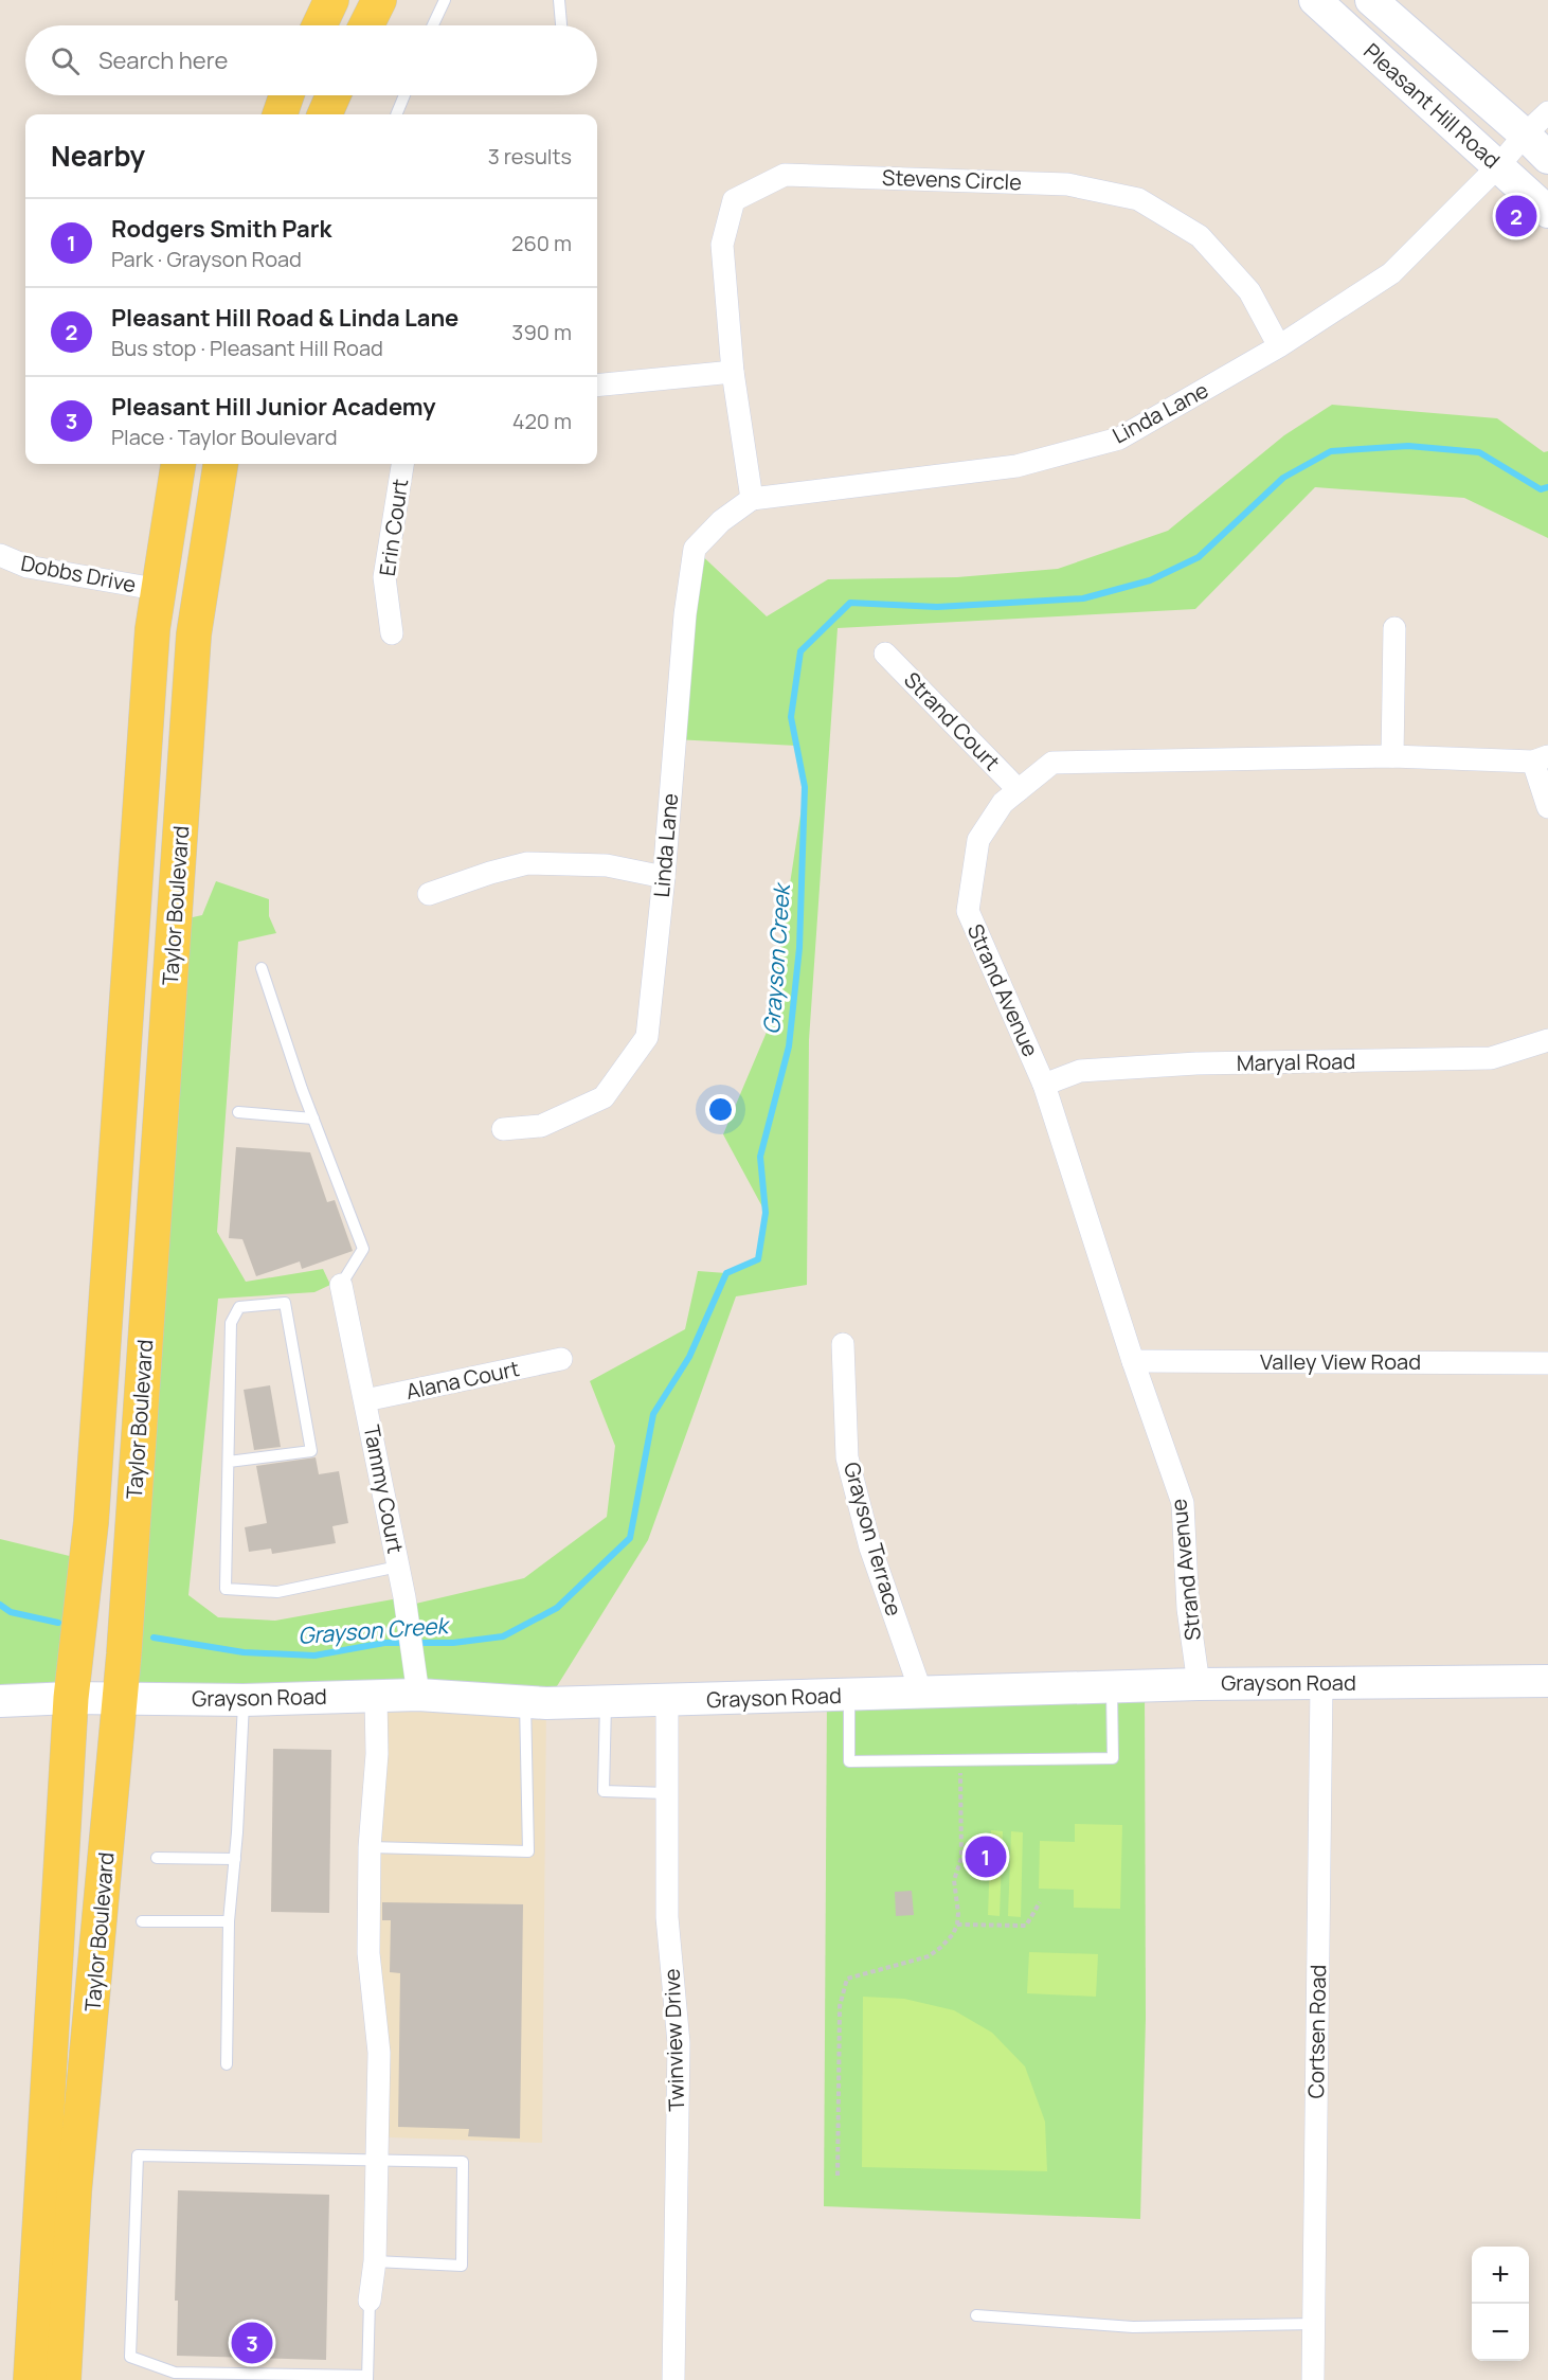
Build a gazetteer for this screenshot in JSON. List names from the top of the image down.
{
  "streets": {
    "main road": ["Taylor Boulevard"],
    "street": [
      "Pleasant Hill Road",
      "Stevens Circle",
      "Linda Lane",
      "Erin Court",
      "Dobbs Drive",
      "Strand Court",
      "Strand Avenue",
      "Maryal Road",
      "Valley View Road",
      "Alana Court",
      "Tammy Court",
      "Grayson Terrace",
      "Grayson Road",
      "Cortsen Road",
      "Twinview Drive"
    ]
  },
  "crossings": [
    ["Pleasant Hill Road", "Linda Lane"],
    ["Stevens Circle", "Linda Lane"],
    ["Dobbs Drive", "Taylor Boulevard"],
    ["Strand Court", "Strand Avenue"],
    ["Taylor Boulevard", "Grayson Road"],
    ["Strand Avenue", "Maryal Road"],
    ["Strand Avenue", "Valley View Road"],
    ["Strand Avenue", "Grayson Road"],
    ["Alana Court", "Tammy Court"],
    ["Tammy Court", "Grayson Road"],
    ["Grayson Terrace", "Grayson Road"],
    ["Grayson Road", "Cortsen Road"],
    ["Grayson Road", "Twinview Drive"]
  ],
  "water": ["Grayson Creek"],
  "page": {
    "search": "Search here",
    "heading": ["Nearby", "3 results"],
    "pins": ["2", "1", "3"],
    "list": [
      {
        "mark": "1",
        "name": "Rodgers Smith Park",
        "note": "Park · Grayson Road",
        "value": "260 m"
      },
      {
        "mark": "2",
        "name": "Pleasant Hill Road & Linda Lane",
        "note": "Bus stop · Pleasant Hill Road",
        "value": "390 m"
      },
      {
        "mark": "3",
        "name": "Pleasant Hill Junior Academy",
        "note": "Place · Taylor Boulevard",
        "value": "420 m"
      }
    ],
    "map_buttons": ["+", "−"]
  }
}
